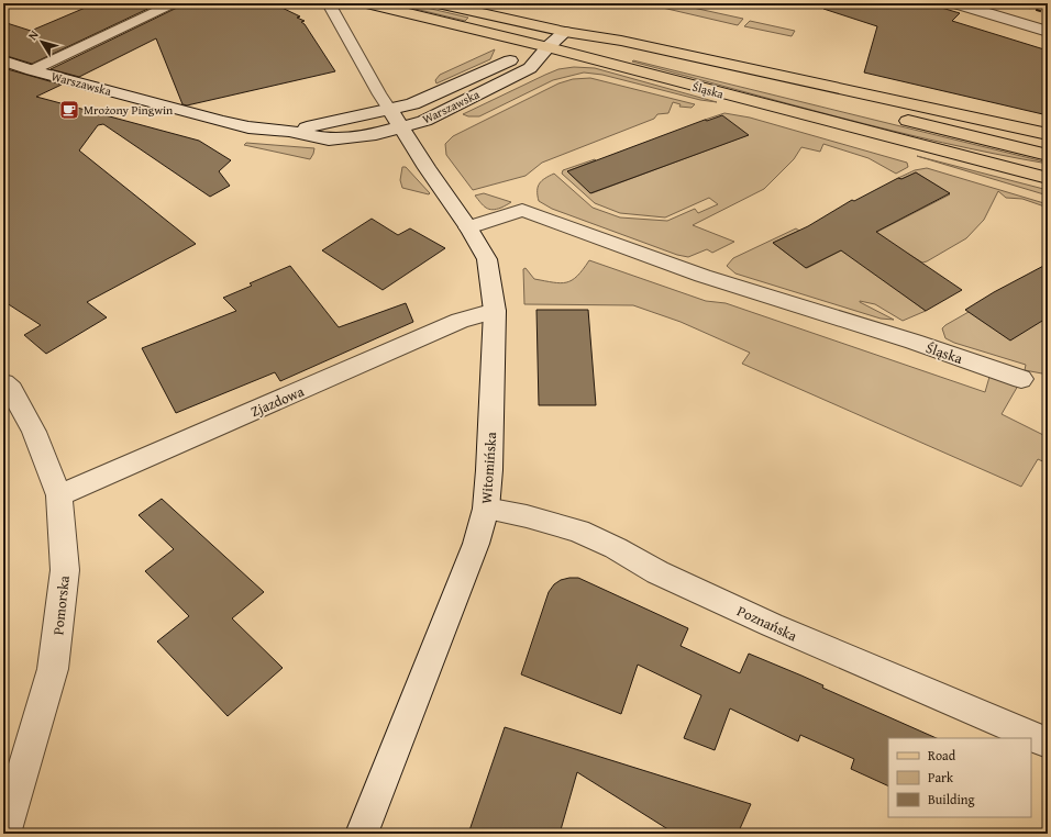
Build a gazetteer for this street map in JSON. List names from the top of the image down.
{
  "streets": {
    "main road": ["Śląska"],
    "street": [
      "Warszawska",
      "Zjazdowa",
      "Witomińska",
      "Pomorska",
      "Poznańska"
    ]
  },
  "crossings": [
    ["Warszawska", "Śląska"],
    ["Warszawska", "Witomińska"],
    ["Śląska", "Witomińska"],
    ["Zjazdowa", "Witomińska"],
    ["Zjazdowa", "Pomorska"],
    ["Witomińska", "Poznańska"]
  ],
  "places": {
    "cafe": ["Mrożony Pingwin"]
  },
  "legend": ["Road", "Park", "Building"],
  "north": "top left"
}
